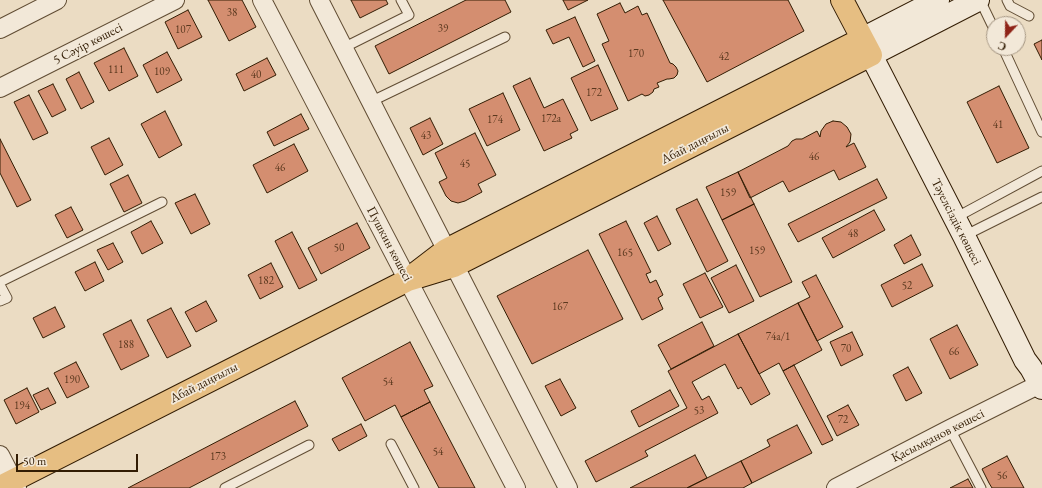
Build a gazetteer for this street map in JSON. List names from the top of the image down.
{
  "streets": {
    "main road": ["Абай даңғылы", "Тәуелсіздік көшесі"],
    "street": ["5 Сәуір көшесі", "Пушкин көшесі", "Қасымқанов көшесі"]
  },
  "crossings": [
    ["Абай даңғылы", "Тәуелсіздік көшесі"],
    ["Абай даңғылы", "Пушкин көшесі"],
    ["Тәуелсіздік көшесі", "Қасымқанов көшесі"]
  ],
  "house_numbers": [
    "38",
    "39",
    "107",
    "170",
    "42",
    "111",
    "109",
    "40",
    "172",
    "172а",
    "174",
    "41",
    "43",
    "46",
    "45",
    "46",
    "159",
    "48",
    "50",
    "159",
    "165",
    "182",
    "52",
    "167",
    "74а/1",
    "188",
    "70",
    "66",
    "190",
    "54",
    "194",
    "53",
    "72",
    "54",
    "173",
    "56"
  ],
  "scale_bar": "50 m",
  "north": "bottom"
}
